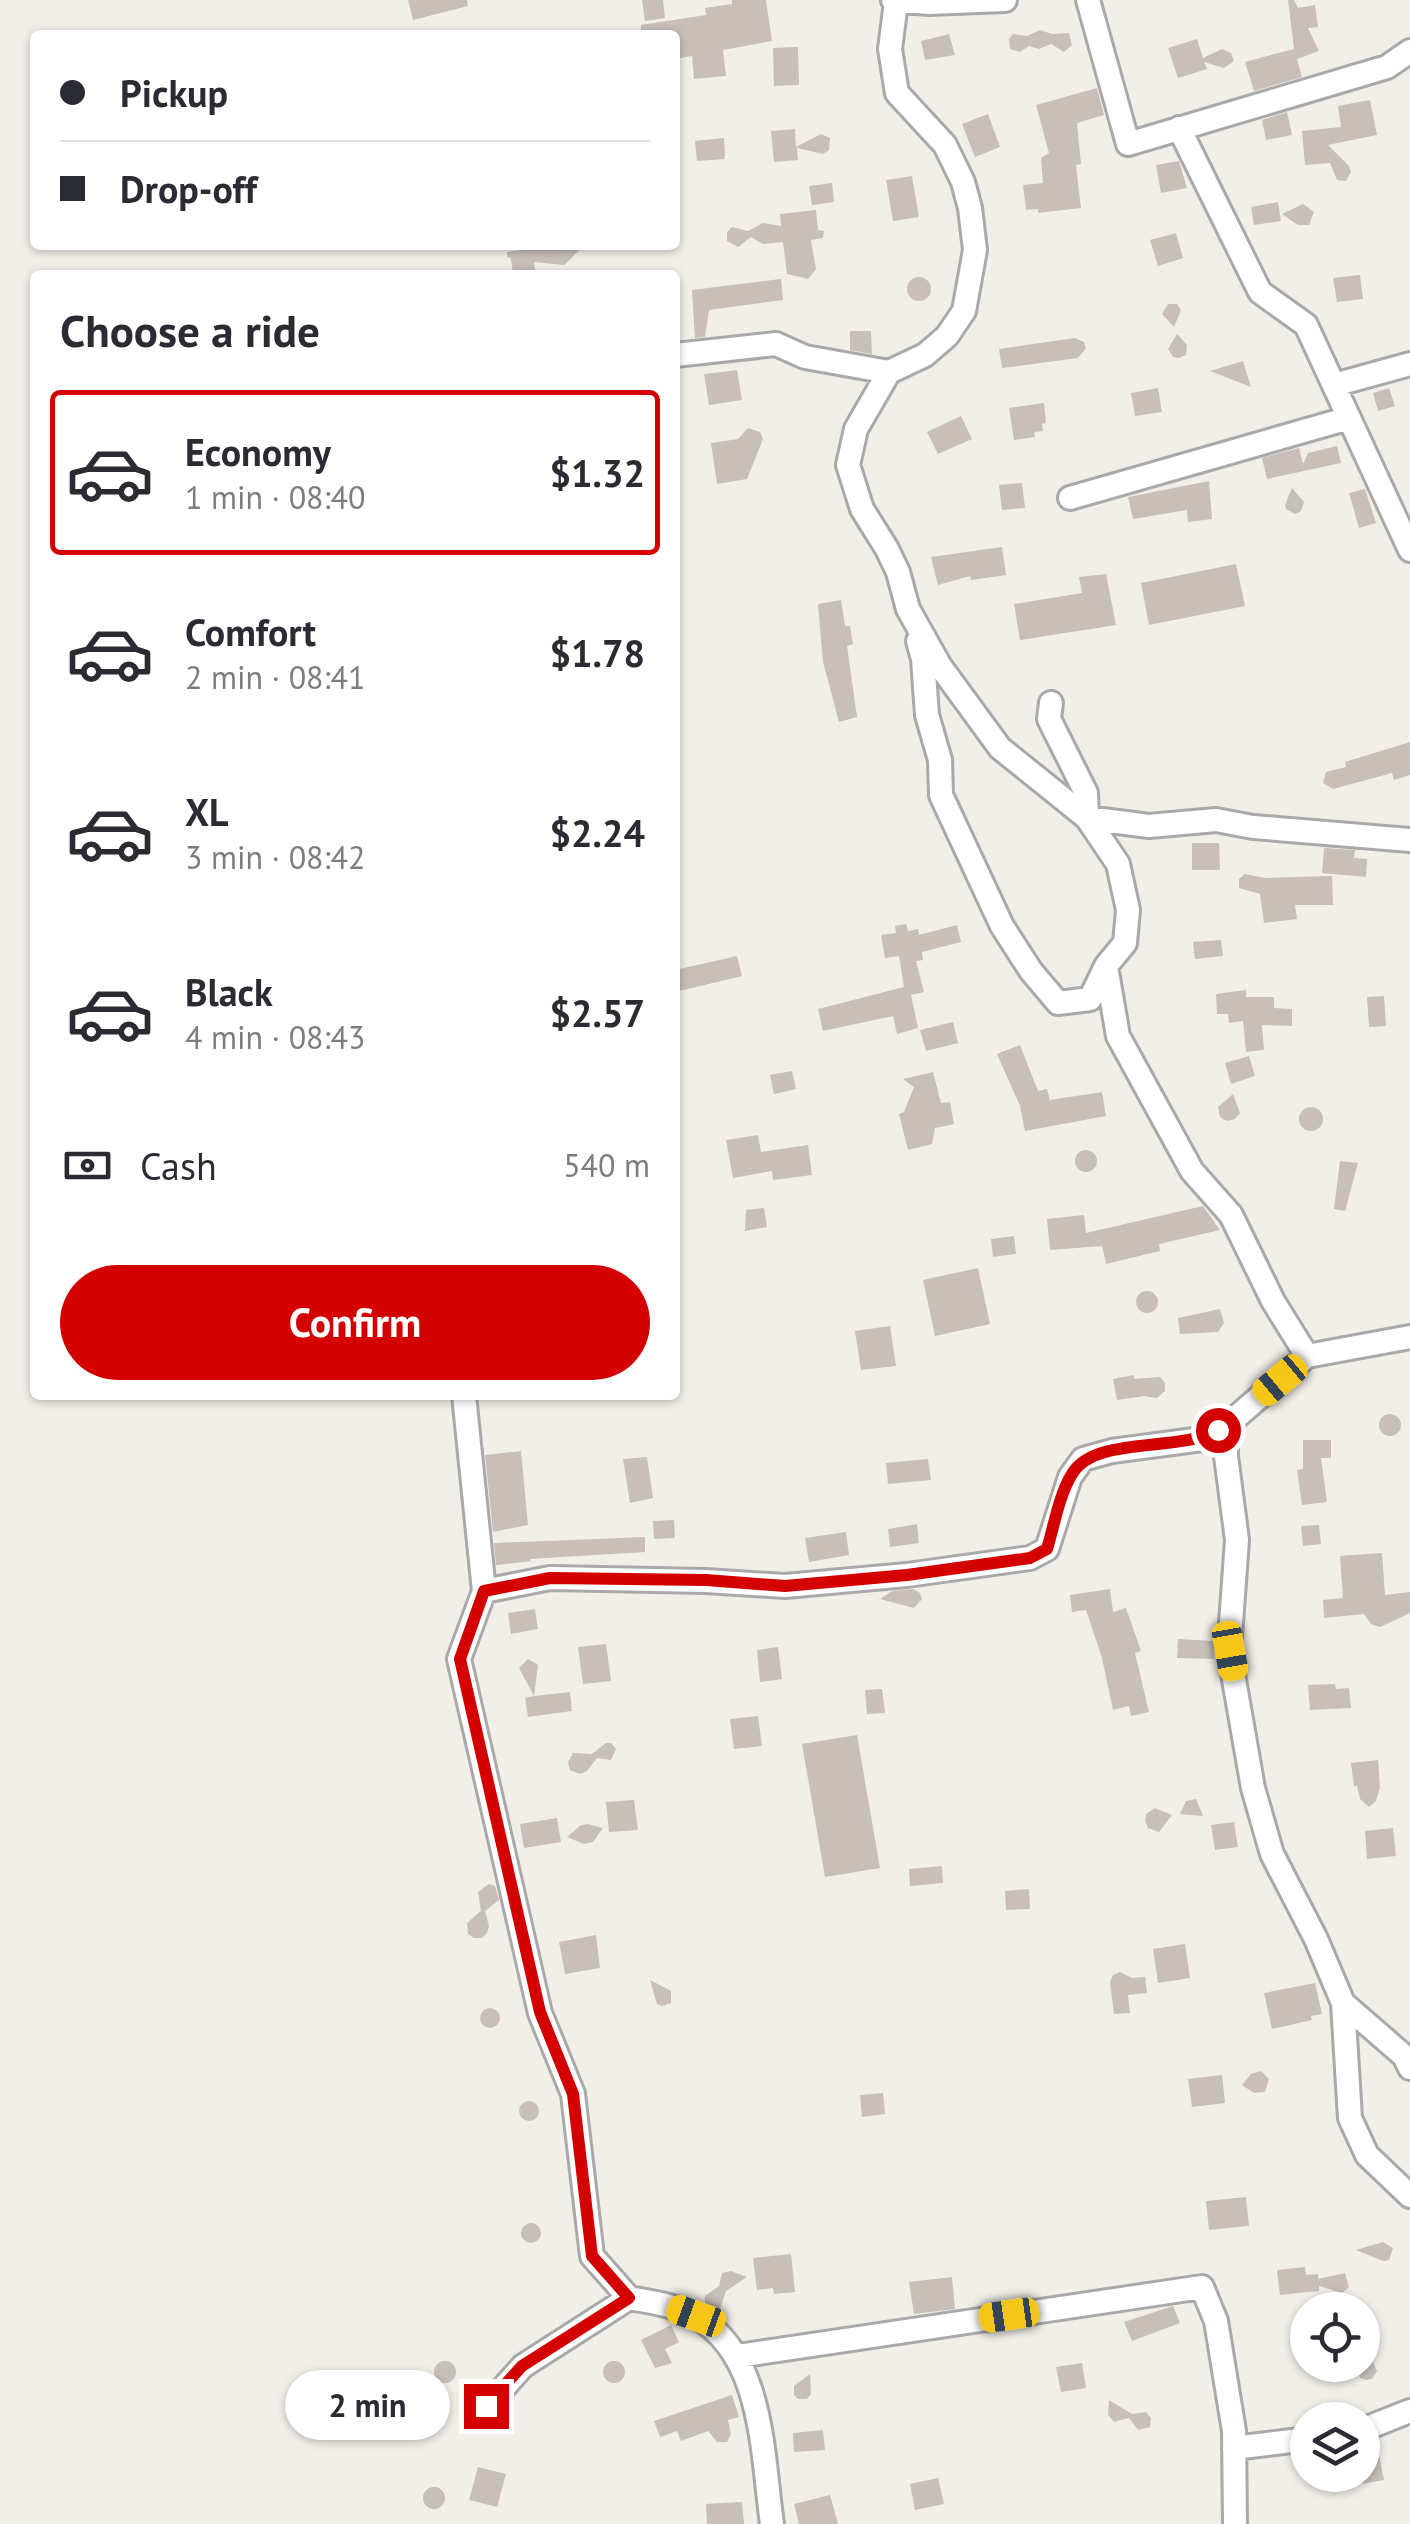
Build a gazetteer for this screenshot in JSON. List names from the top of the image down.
{
  "page": {
    "banner": ["Pickup", "Drop-off"],
    "heading": "Choose a ride",
    "list": [
      {
        "name": "Economy",
        "note": "1 min · 08:40",
        "value": "$1.32"
      },
      {
        "name": "Comfort",
        "note": "2 min · 08:41",
        "value": "$1.78"
      },
      {
        "name": "XL",
        "note": "3 min · 08:42",
        "value": "$2.24"
      },
      {
        "name": "Black",
        "note": "4 min · 08:43",
        "value": "$2.57"
      }
    ],
    "pay": ["Cash", "540 m"],
    "buttons": "Confirm",
    "bubble": "2 min"
  }
}
